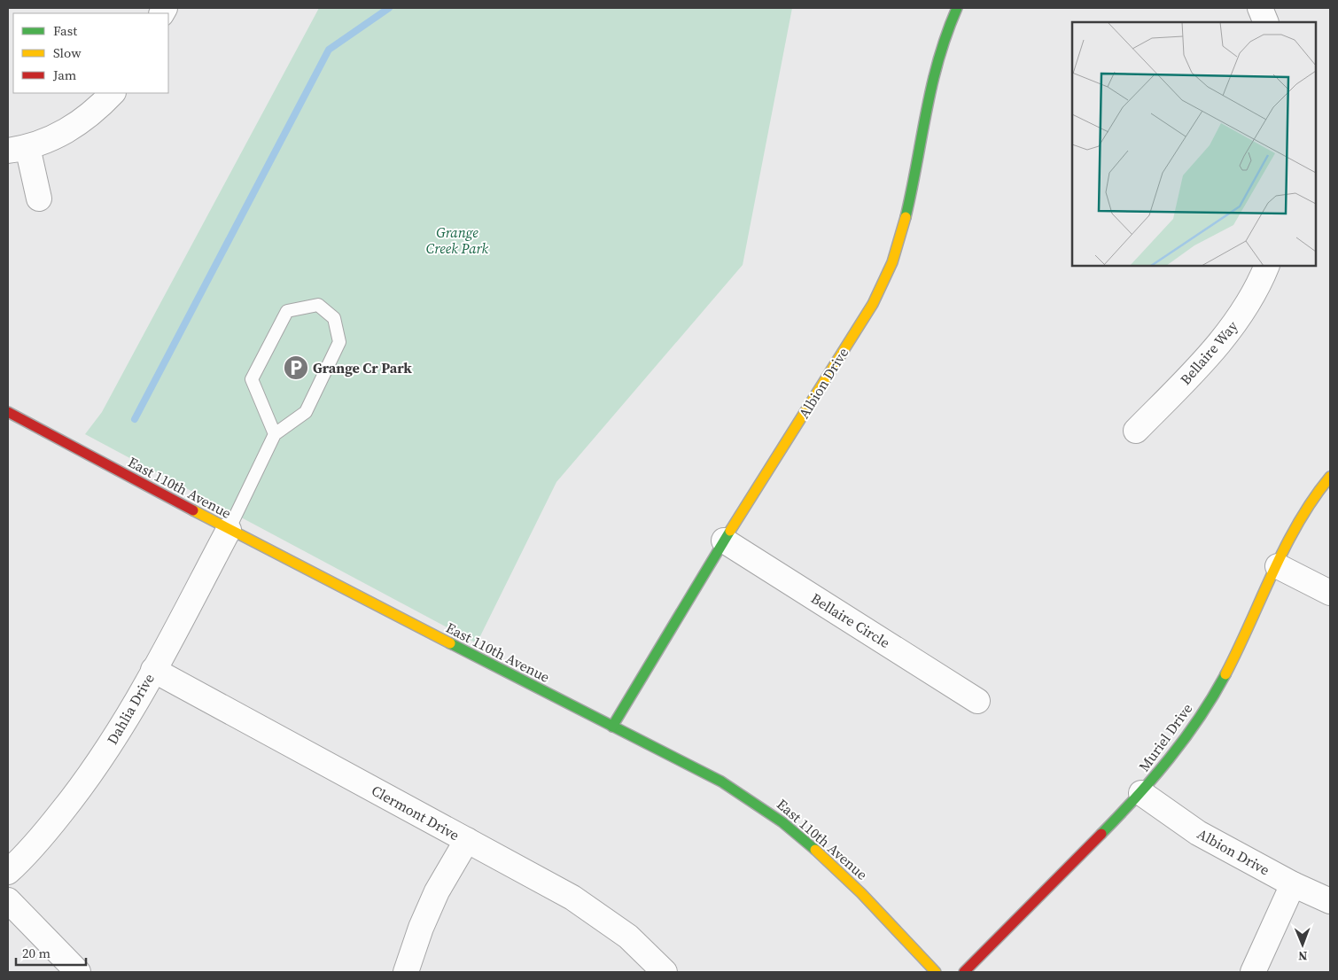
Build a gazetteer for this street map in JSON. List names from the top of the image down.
{
  "streets": {
    "street": [
      "Bellaire Way",
      "Albion Drive",
      "East 110th Avenue",
      "Bellaire Circle",
      "Dahlia Drive",
      "Muriel Drive",
      "Clermont Drive"
    ]
  },
  "crossings": [
    ["Albion Drive", "East 110th Avenue"],
    ["Albion Drive", "Bellaire Circle"],
    ["Albion Drive", "Muriel Drive"],
    ["East 110th Avenue", "Dahlia Drive"],
    ["Dahlia Drive", "Clermont Drive"]
  ],
  "parks": ["Grange Creek Park"],
  "places": {
    "parking": ["Grange Cr Park"]
  },
  "legend": ["Fast", "Slow", "Jam"],
  "scale_bar": "20 m",
  "north": "bottom"
}
